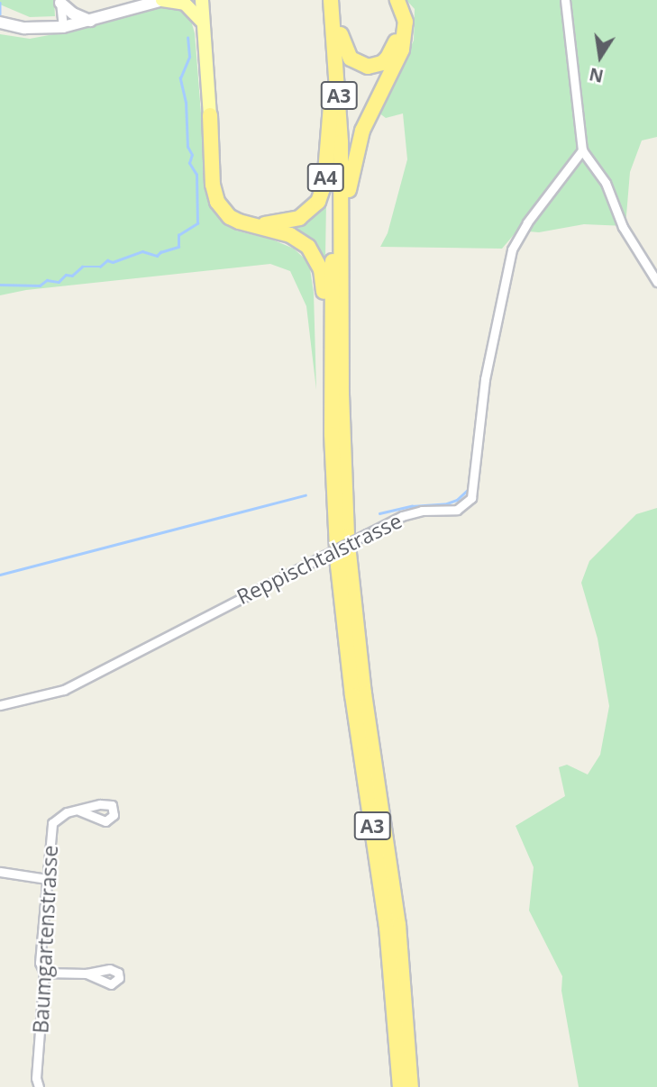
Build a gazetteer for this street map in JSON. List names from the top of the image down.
{
  "streets": {
    "highway": ["A3", "A4"],
    "street": ["Reppischtalstrasse", "Baumgartenstrasse"]
  },
  "crossings": [
    ["A3", "A4"]
  ],
  "north": "bottom"
}
